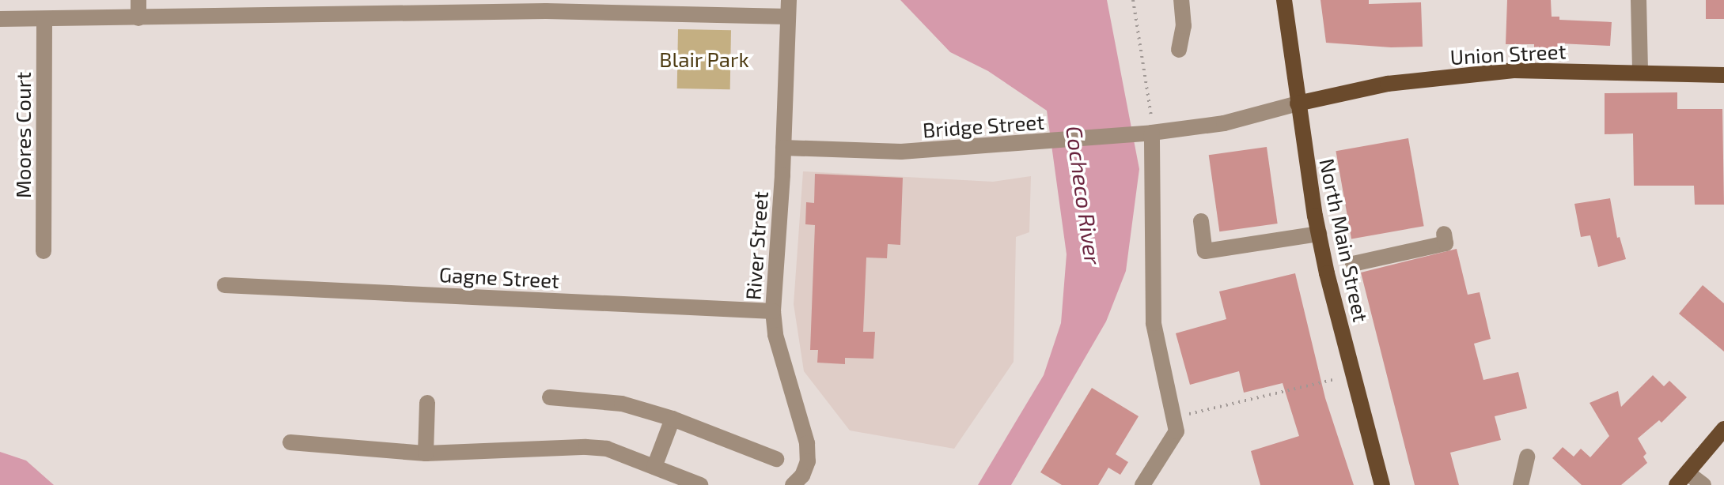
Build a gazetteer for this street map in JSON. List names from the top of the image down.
{
  "streets": {
    "main road": ["Union Street", "North Main Street"],
    "street": [
      "Bridge Street",
      "Moores Court",
      "River Street",
      "Gagne Street"
    ]
  },
  "crossings": [
    ["Union Street", "Bridge Street"],
    ["Union Street", "North Main Street"],
    ["Bridge Street", "North Main Street"],
    ["Bridge Street", "River Street"],
    ["River Street", "Gagne Street"]
  ],
  "water": ["Cocheco River"],
  "parks": ["Blair Park"]
}
